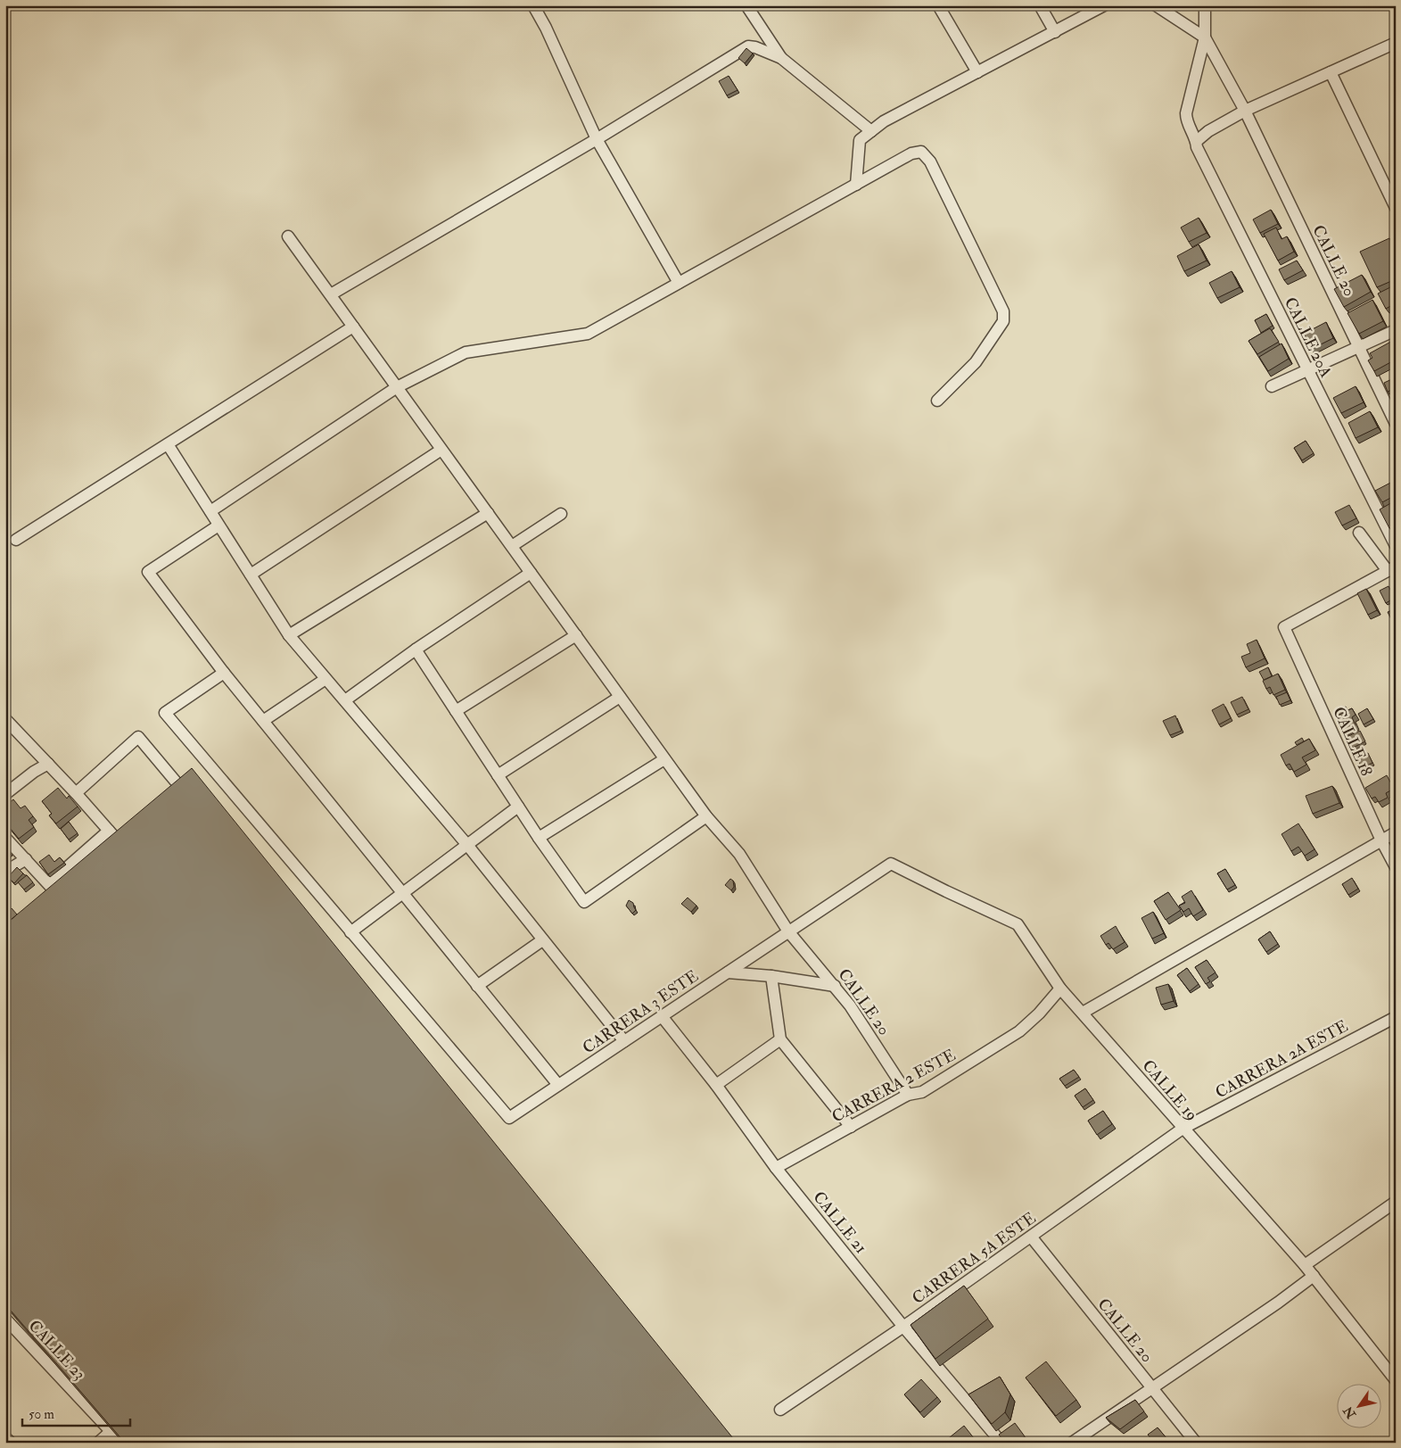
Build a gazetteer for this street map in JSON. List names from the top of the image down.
{
  "streets": {
    "street": [
      "CALLE 20",
      "CALLE 20A",
      "CALLE 18",
      "CARRERA 3 ESTE",
      "CARRERA 2A ESTE",
      "CARRERA 2 ESTE",
      "CALLE 19",
      "CALLE 21",
      "CARRERA 5A ESTE",
      "CALLE 23"
    ]
  },
  "crossings": [
    ["CALLE 20", "CALLE 20A"],
    ["CALLE 20", "CARRERA 3 ESTE"],
    ["CALLE 20", "CARRERA 2 ESTE"],
    ["CALLE 20", "CARRERA 5A ESTE"],
    ["CARRERA 3 ESTE", "CALLE 19"],
    ["CARRERA 3 ESTE", "CALLE 21"],
    ["CARRERA 2A ESTE", "CALLE 19"],
    ["CARRERA 2A ESTE", "CARRERA 5A ESTE"],
    ["CARRERA 2 ESTE", "CALLE 19"],
    ["CARRERA 2 ESTE", "CALLE 21"],
    ["CALLE 19", "CARRERA 5A ESTE"],
    ["CALLE 21", "CARRERA 5A ESTE"]
  ],
  "scale_bar": "50 m",
  "north": "bottom left"
}
